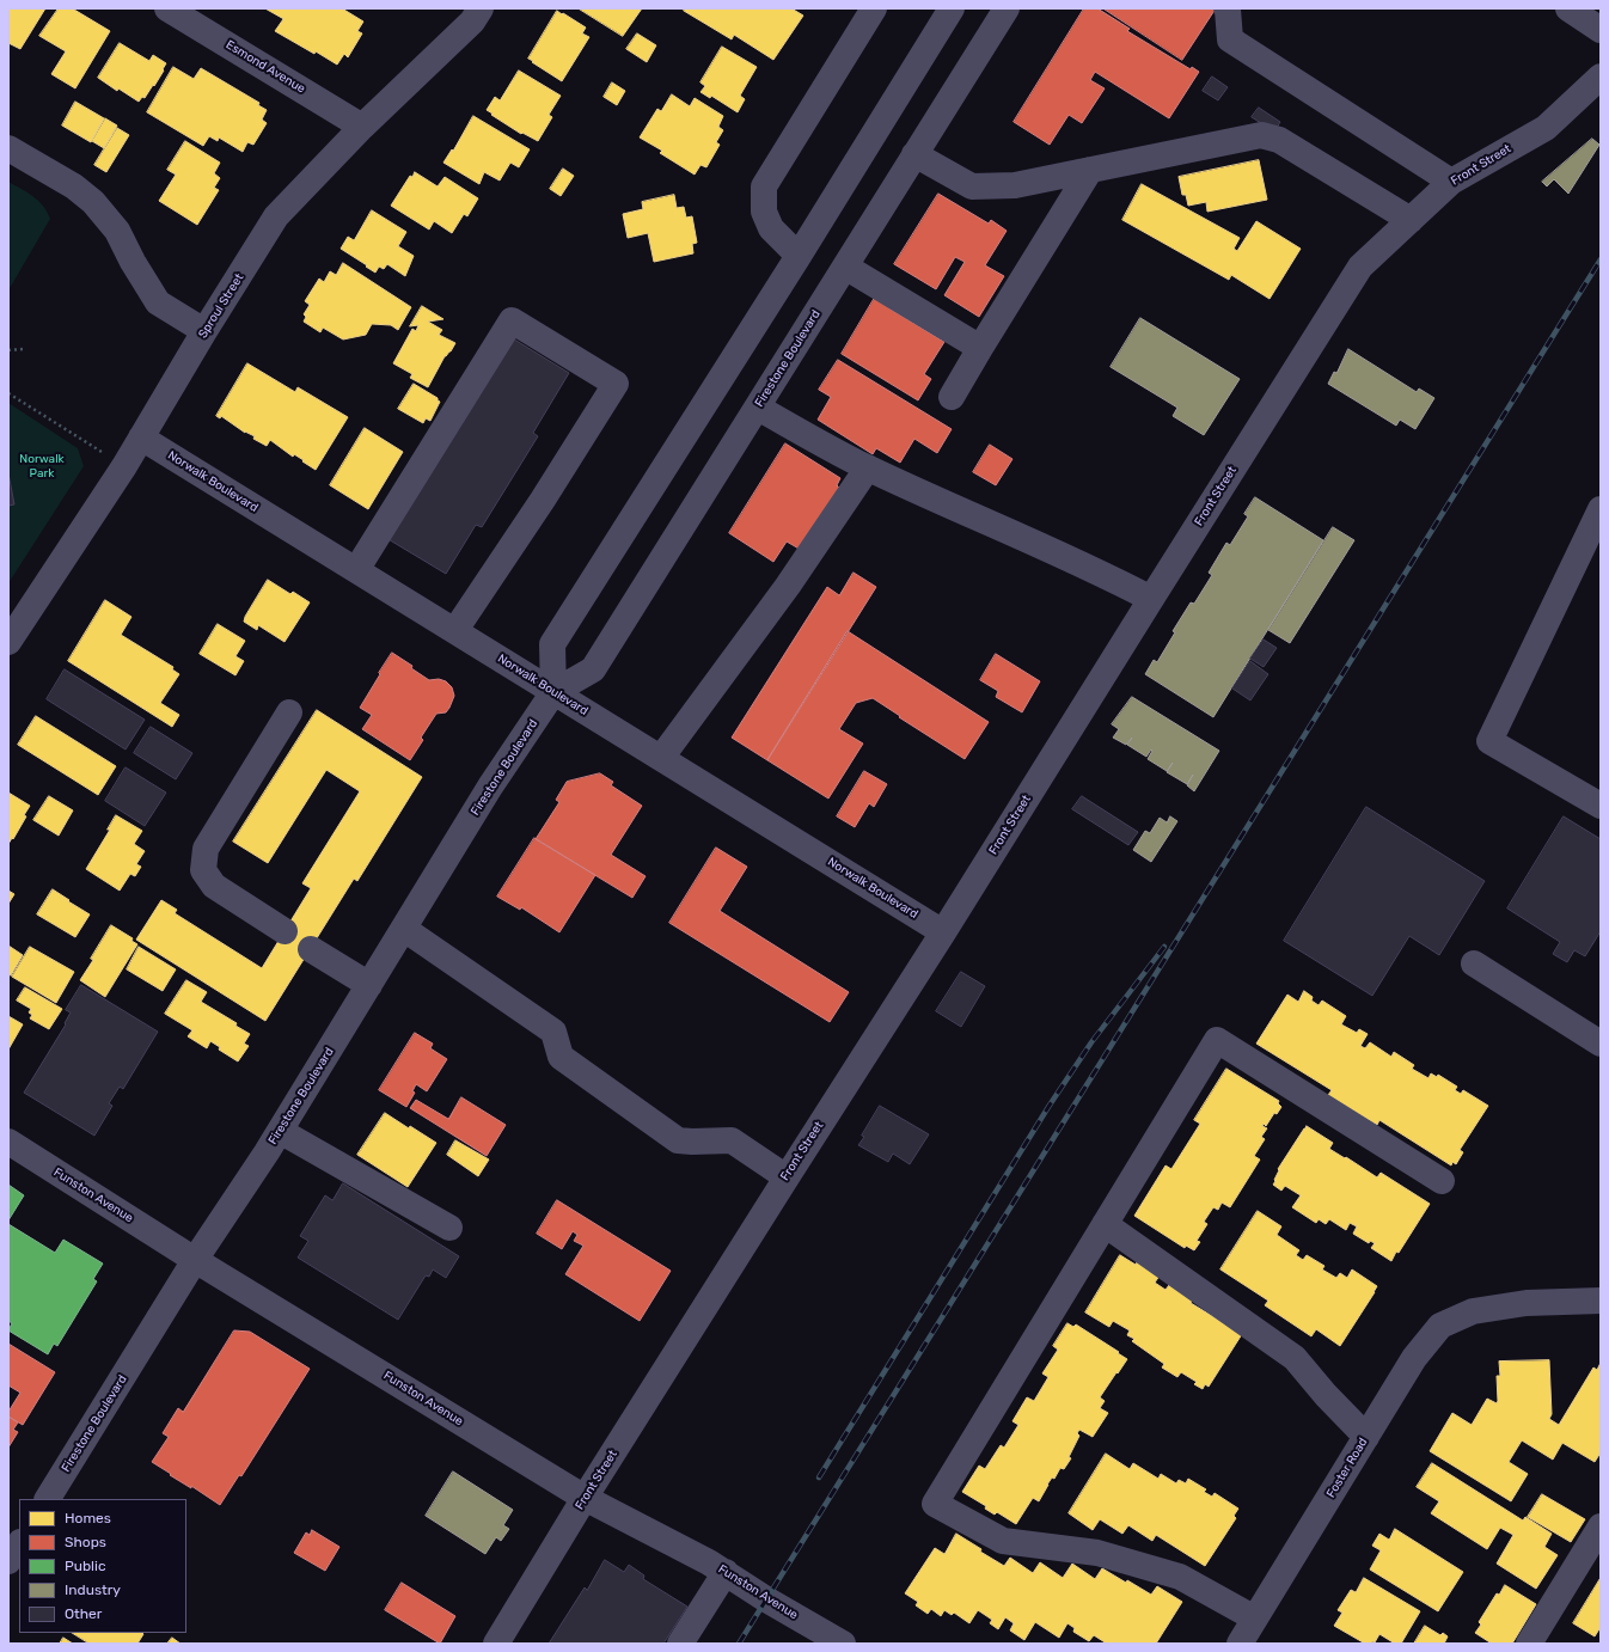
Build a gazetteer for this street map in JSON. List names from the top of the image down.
{
  "streets": {
    "street": [
      "Esmond Avenue",
      "Front Street",
      "Sproul Street",
      "Firestone Boulevard",
      "Norwalk Boulevard",
      "Funston Avenue",
      "Foster Road"
    ]
  },
  "crossings": [
    ["Esmond Avenue", "Sproul Street"],
    ["Front Street", "Norwalk Boulevard"],
    ["Front Street", "Funston Avenue"],
    ["Sproul Street", "Norwalk Boulevard"],
    ["Firestone Boulevard", "Norwalk Boulevard"],
    ["Firestone Boulevard", "Funston Avenue"]
  ],
  "parks": ["Norwalk Park"],
  "legend": [
    "Homes",
    "Shops",
    "Public",
    "Industry",
    "Other"
  ]
}
